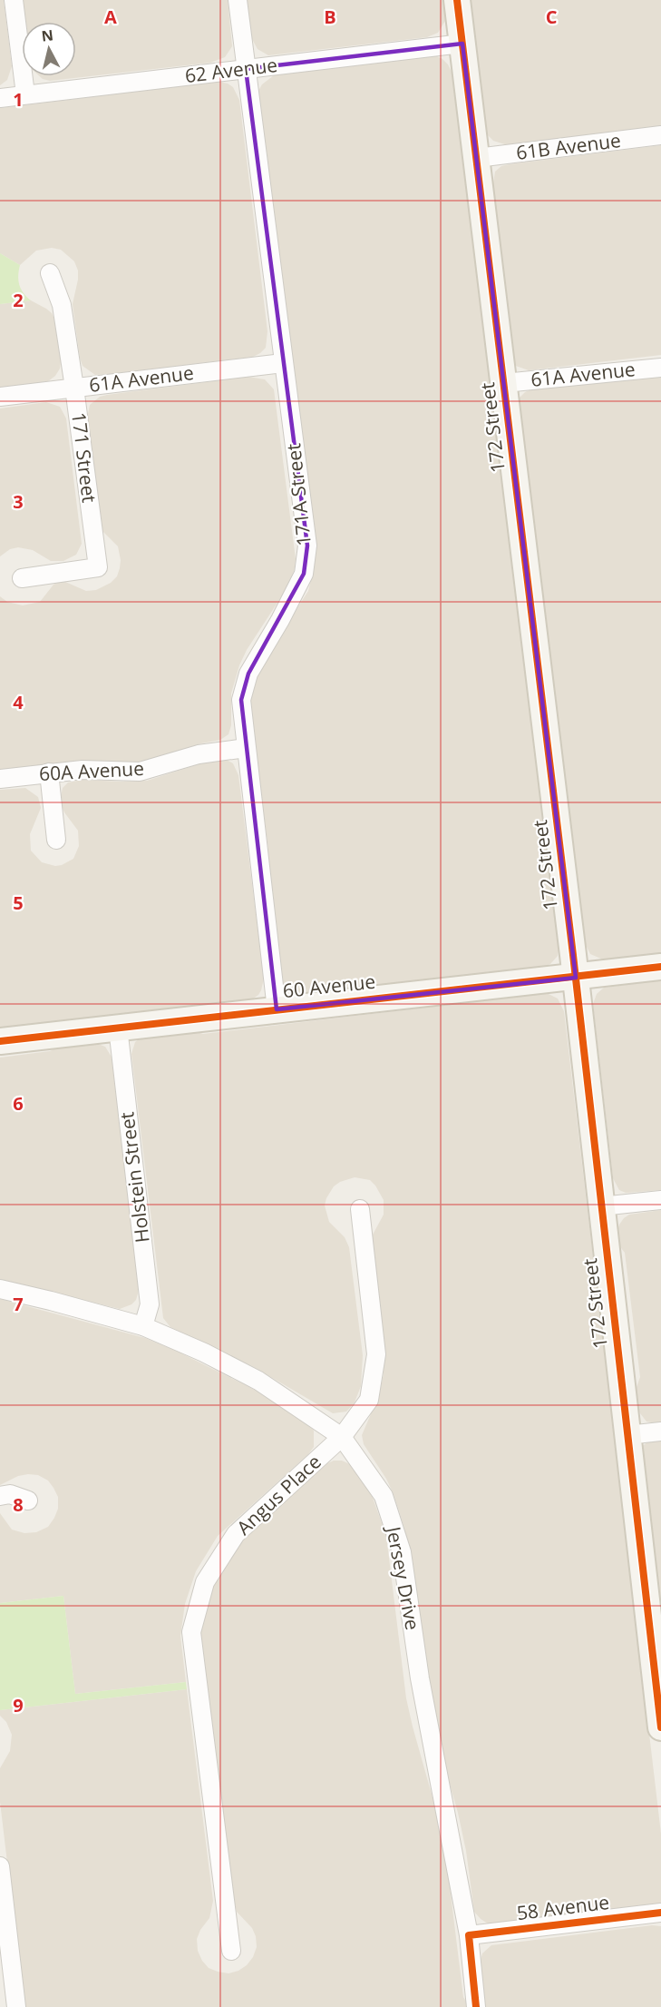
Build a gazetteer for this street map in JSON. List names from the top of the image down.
{
  "streets": {
    "street": [
      "62 Avenue",
      "61B Avenue",
      "61A Avenue",
      "172 Street",
      "171 Street",
      "171A Street",
      "60A Avenue",
      "60 Avenue",
      "Holstein Street",
      "Angus Place",
      "Jersey Drive",
      "58 Avenue"
    ]
  },
  "crossings": [
    ["62 Avenue", "172 Street"],
    ["62 Avenue", "171A Street"],
    ["61B Avenue", "172 Street"],
    ["61A Avenue", "172 Street"],
    ["61A Avenue", "171 Street"],
    ["61A Avenue", "171A Street"],
    ["172 Street", "60 Avenue"],
    ["171A Street", "60A Avenue"],
    ["171A Street", "60 Avenue"],
    ["60 Avenue", "Holstein Street"],
    ["Holstein Street", "Jersey Drive"],
    ["Angus Place", "Jersey Drive"],
    ["Jersey Drive", "58 Avenue"]
  ],
  "north": "top",
  "grid": {
    "columns": ["A", "B", "C"],
    "rows": [
      "1",
      "2",
      "3",
      "4",
      "5",
      "6",
      "7",
      "8",
      "9"
    ]
  }
}
